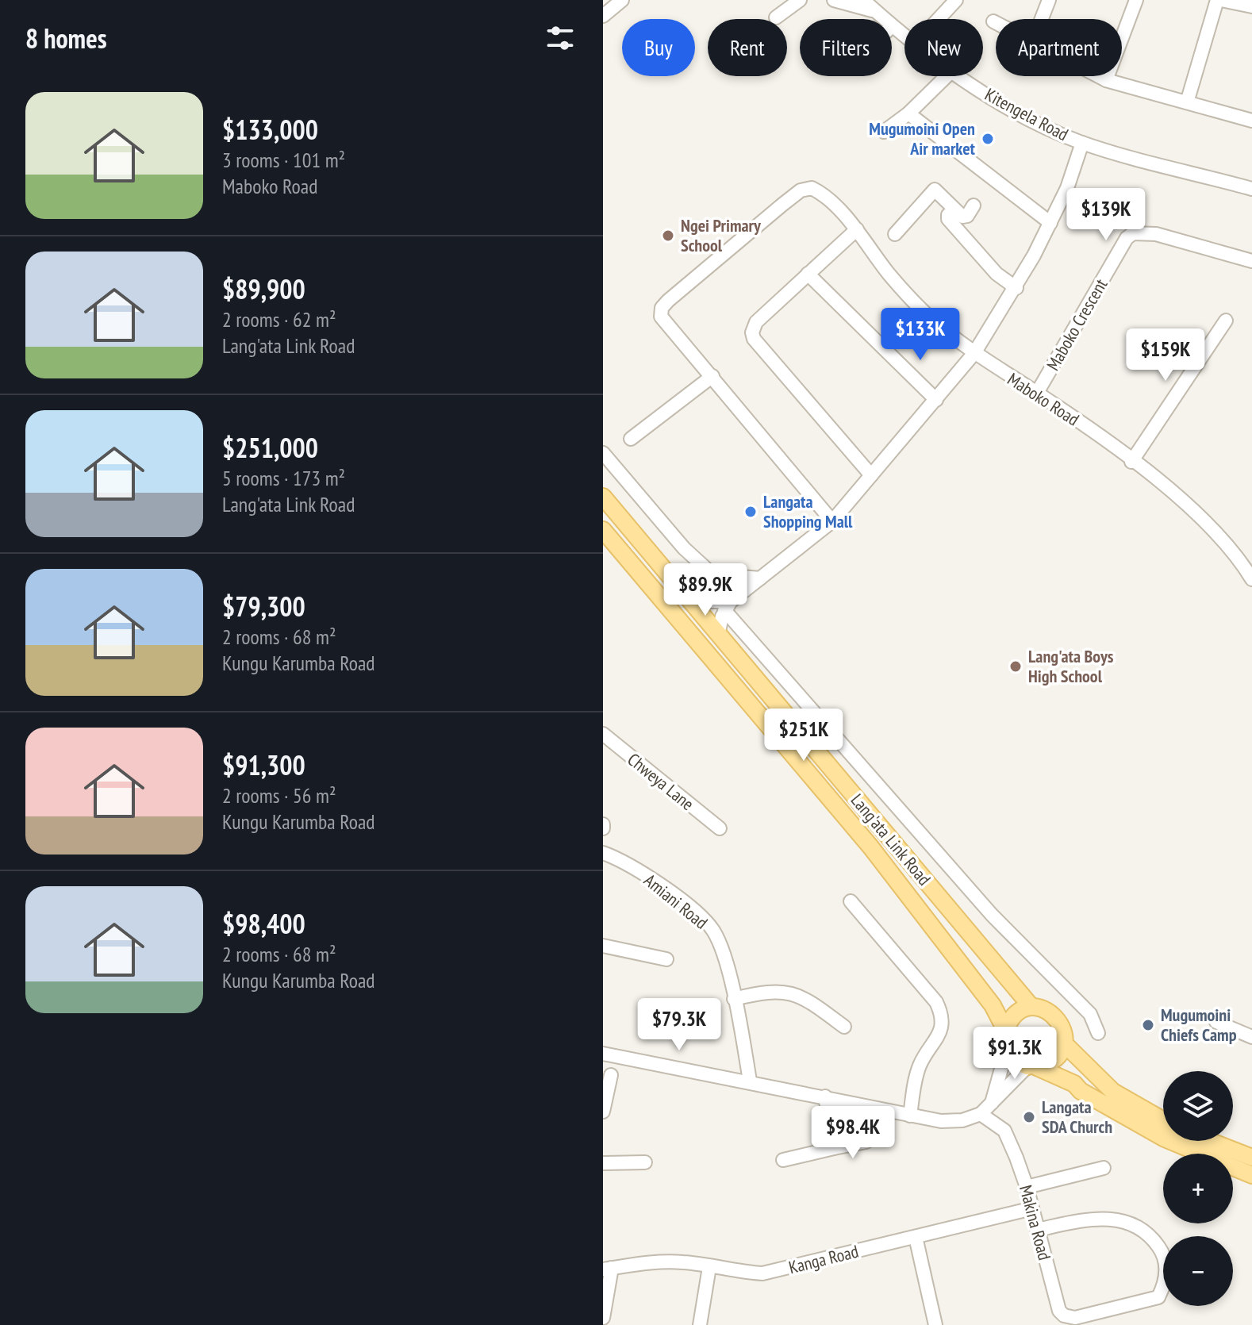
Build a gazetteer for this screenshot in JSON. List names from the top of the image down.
{
  "streets": {
    "main road": ["Lang'ata Link Road"],
    "street": [
      "Kitengela Road",
      "Maboko Crescent",
      "Maboko Road",
      "Chweya Lane",
      "Amiani Road",
      "Makina Road",
      "Kanga Road"
    ]
  },
  "crossings": [
    ["Maboko Crescent", "Maboko Road"],
    ["Makina Road", "Kanga Road"]
  ],
  "places": [
    "Mugumoini Open Air market",
    "Ngei Primary School",
    "Langata Shopping Mall",
    "Lang'ata Boys High School",
    "Mugumoini Chiefs Camp",
    "Langata SDA Church"
  ],
  "page": {
    "heading": "8 homes",
    "chip": [
      "Buy",
      "Rent",
      "Filters",
      "New",
      "Apartment"
    ],
    "list": [
      {
        "name": "$133,000",
        "note": "3 rooms · 101 m² · Maboko Road"
      },
      {
        "name": "$89,900",
        "note": "2 rooms · 62 m² · Lang'ata Link Road"
      },
      {
        "name": "$251,000",
        "note": "5 rooms · 173 m² · Lang'ata Link Road"
      },
      {
        "name": "$79,300",
        "note": "2 rooms · 68 m² · Kungu Karumba Road"
      },
      {
        "name": "$91,300",
        "note": "2 rooms · 56 m² · Kungu Karumba Road"
      },
      {
        "name": "$98,400",
        "note": "2 rooms · 68 m² · Kungu Karumba Road"
      }
    ],
    "price": [
      "$139K",
      "$133K",
      "$159K",
      "$89.9K",
      "$251K",
      "$79.3K",
      "$91.3K",
      "$98.4K"
    ],
    "map_buttons": ["+", "−"]
  }
}
